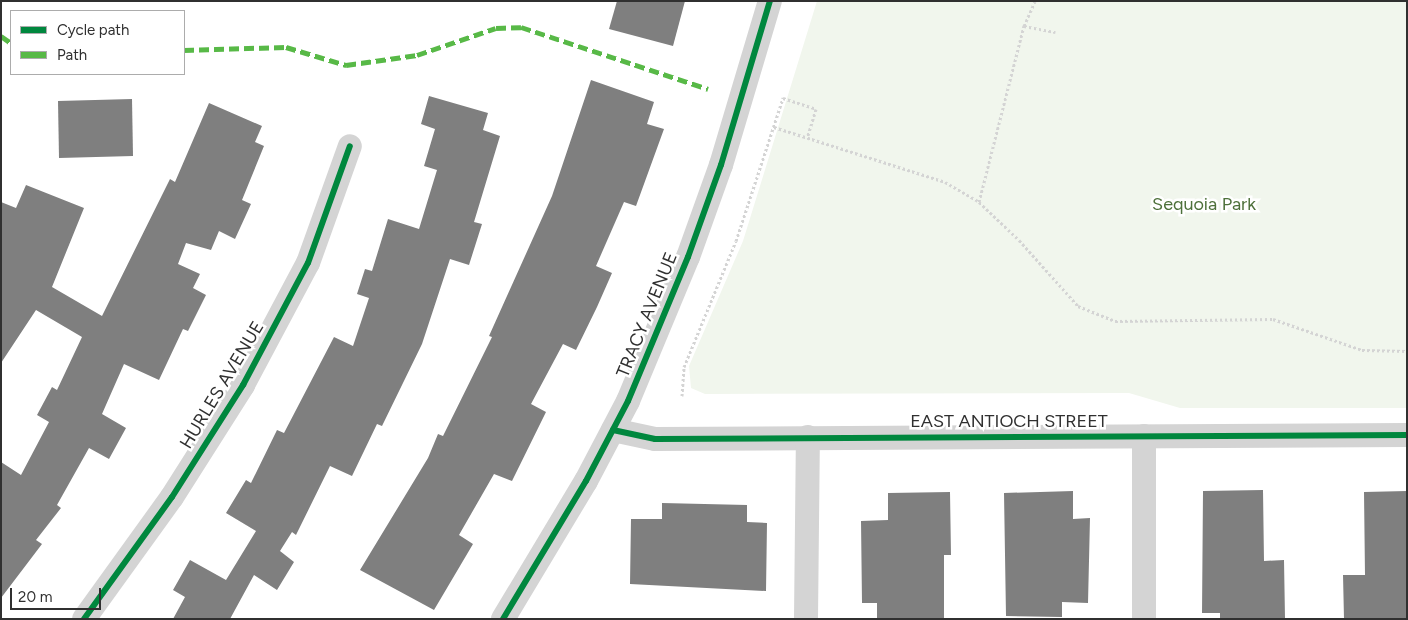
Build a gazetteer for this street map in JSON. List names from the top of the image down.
{
  "streets": {
    "street": ["TRACY AVENUE", "HURLES AVENUE", "EAST ANTIOCH STREET"]
  },
  "crossings": [
    ["TRACY AVENUE", "EAST ANTIOCH STREET"]
  ],
  "parks": ["Sequoia Park"],
  "legend": ["Cycle path", "Path"],
  "scale_bar": "20 m"
}
